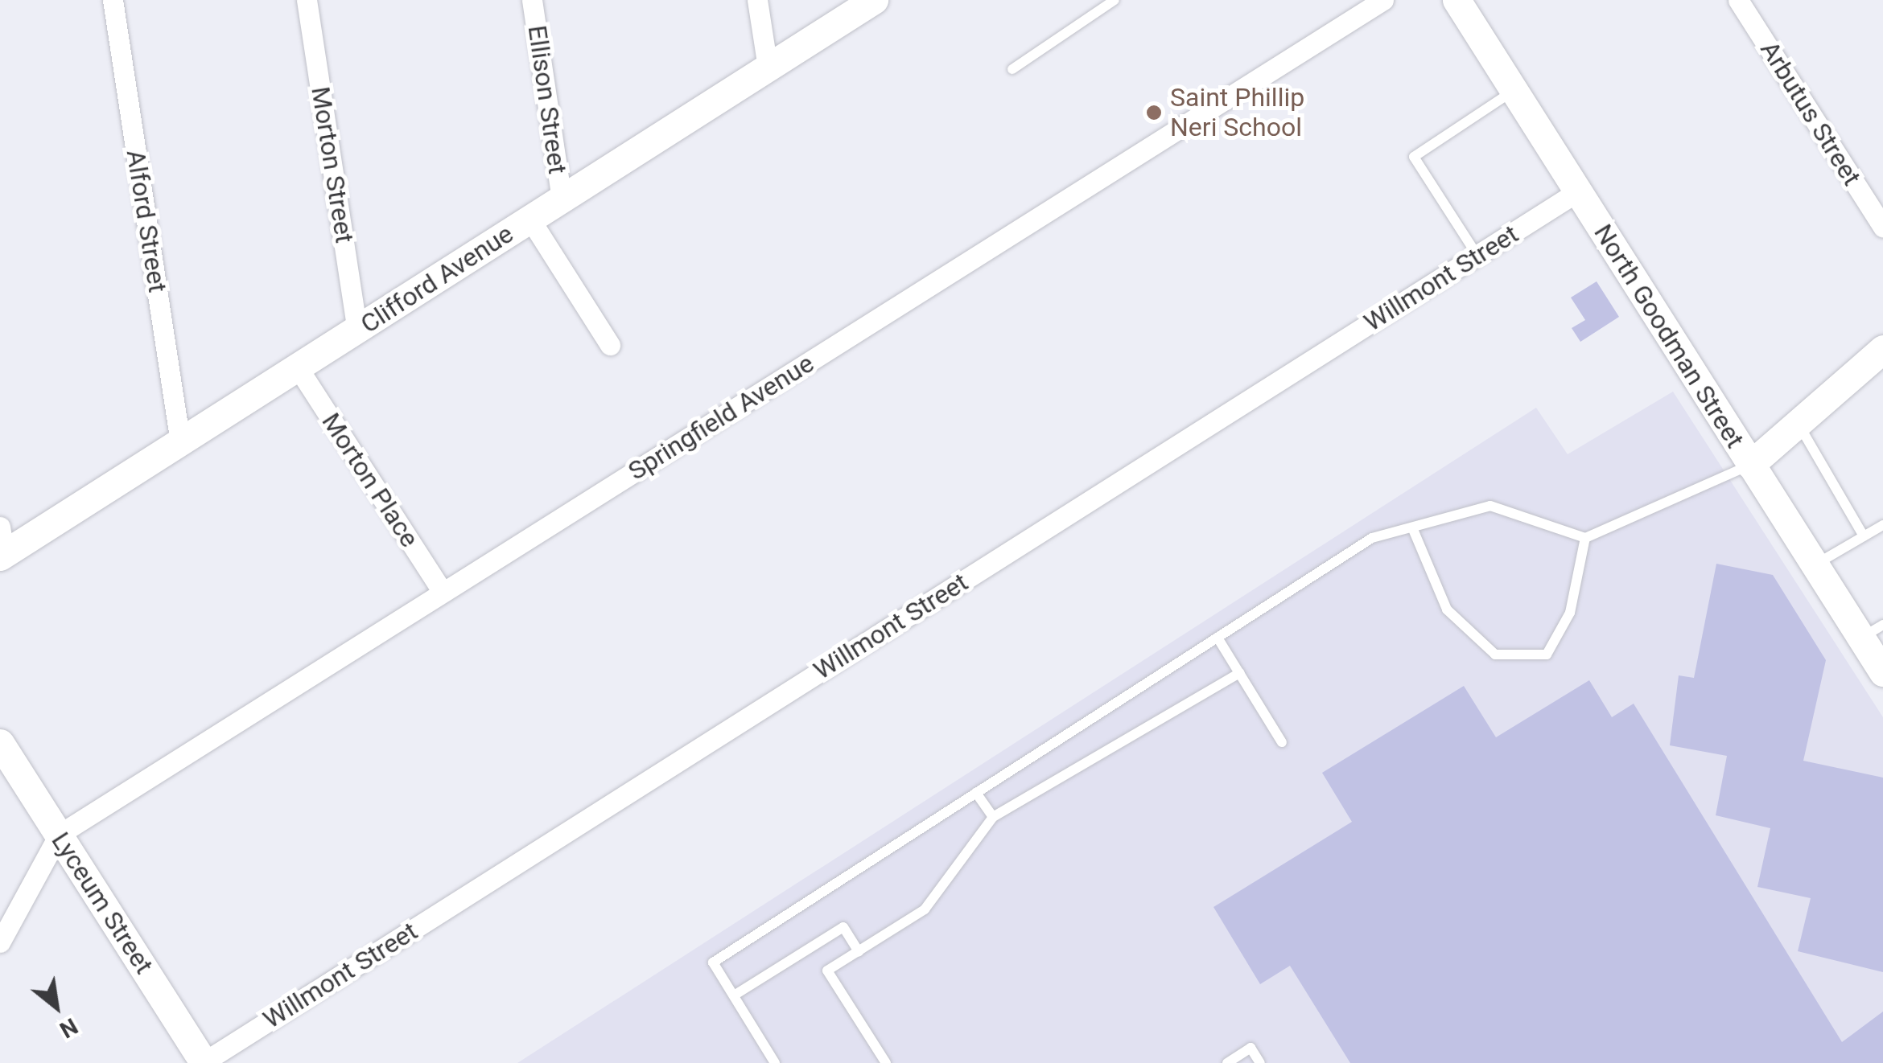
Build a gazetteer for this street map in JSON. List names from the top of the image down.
{
  "streets": {
    "main road": ["Clifford Avenue", "North Goodman Street", "Lyceum Street"],
    "street": [
      "Ellison Street",
      "Arbutus Street",
      "Morton Street",
      "Alford Street",
      "Willmont Street",
      "Springfield Avenue",
      "Morton Place"
    ]
  },
  "crossings": [
    ["Ellison Street", "Clifford Avenue"],
    ["Morton Street", "Clifford Avenue"],
    ["Alford Street", "Clifford Avenue"],
    ["Willmont Street", "North Goodman Street"],
    ["Willmont Street", "Lyceum Street"],
    ["Clifford Avenue", "Morton Place"],
    ["Springfield Avenue", "Morton Place"],
    ["Springfield Avenue", "Lyceum Street"]
  ],
  "places": ["Saint Phillip Neri School"],
  "north": "bottom right"
}
